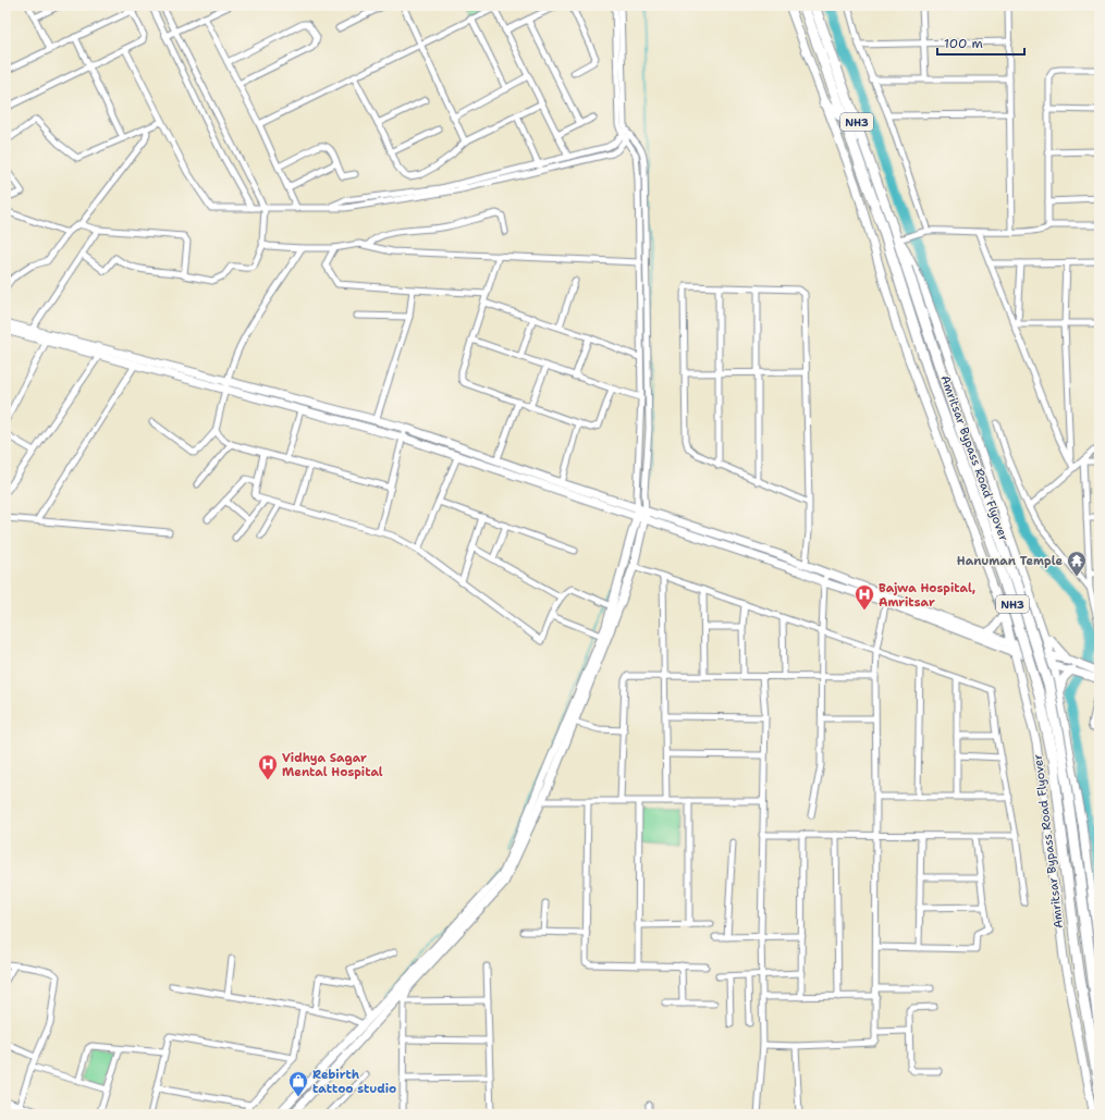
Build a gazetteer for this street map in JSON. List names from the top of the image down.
{
  "streets": {
    "highway": ["NH3", "Amritsar Bypass Road Flyover"]
  },
  "crossings": [
    ["NH3", "Amritsar Bypass Road Flyover"]
  ],
  "places": {
    "temple": ["Hanuman Temple"],
    "hospital": ["Bajwa Hospital, Amritsar", "Vidhya Sagar Mental Hospital"],
    "shop": ["Rebirth tattoo studio"]
  },
  "scale_bar": "100 m"
}
